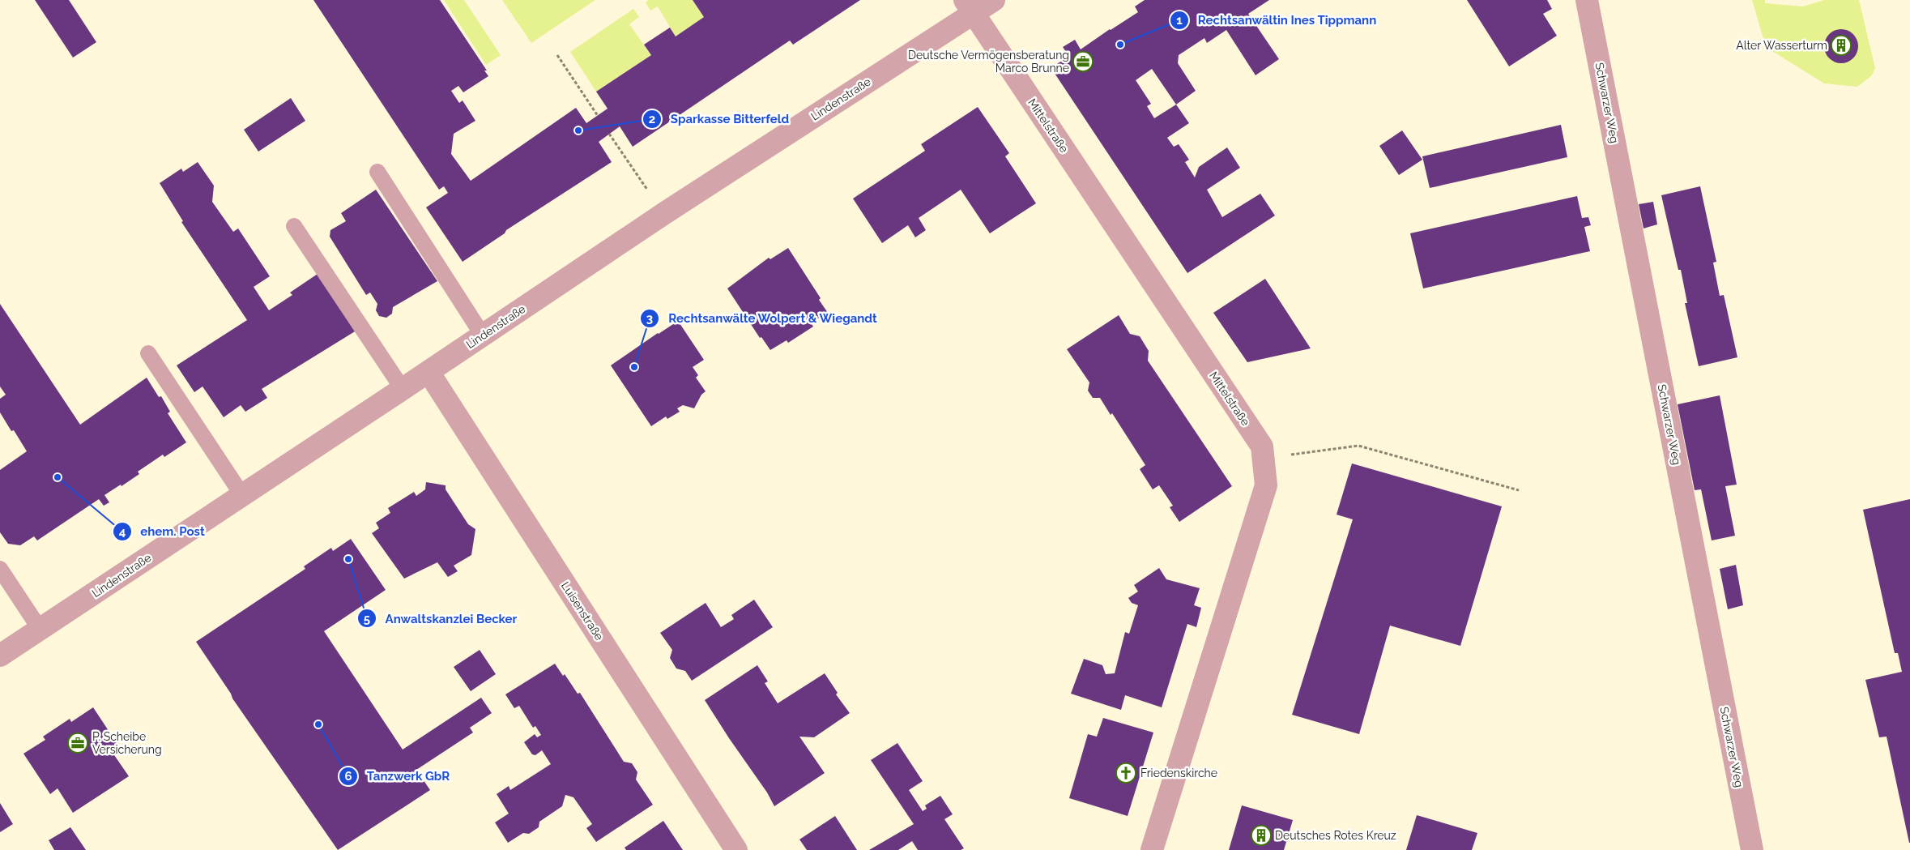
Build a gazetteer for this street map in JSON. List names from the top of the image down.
{
  "streets": {
    "street": [
      "Lindenstraße",
      "Schwarzer Weg",
      "Mittelstraße",
      "Luisenstraße"
    ]
  },
  "crossings": [
    ["Lindenstraße", "Mittelstraße"],
    ["Lindenstraße", "Luisenstraße"]
  ],
  "places": {
    "other": [
      "Rechtsanwältin Ines Tippmann",
      "Sparkasse Bitterfeld",
      "Rechtsanwälte Wolpert & Wiegandt",
      "ehem. Post",
      "Anwaltskanzlei Becker",
      "Tanzwerk GbR"
    ],
    "building": ["Alter Wasserturm", "Deutsches Rotes Kreuz"],
    "office": ["Deutsche Vermögensberatung Marco Brunne", "P. Scheibe Versicherung"],
    "church": ["Friedenskirche"]
  }
}
